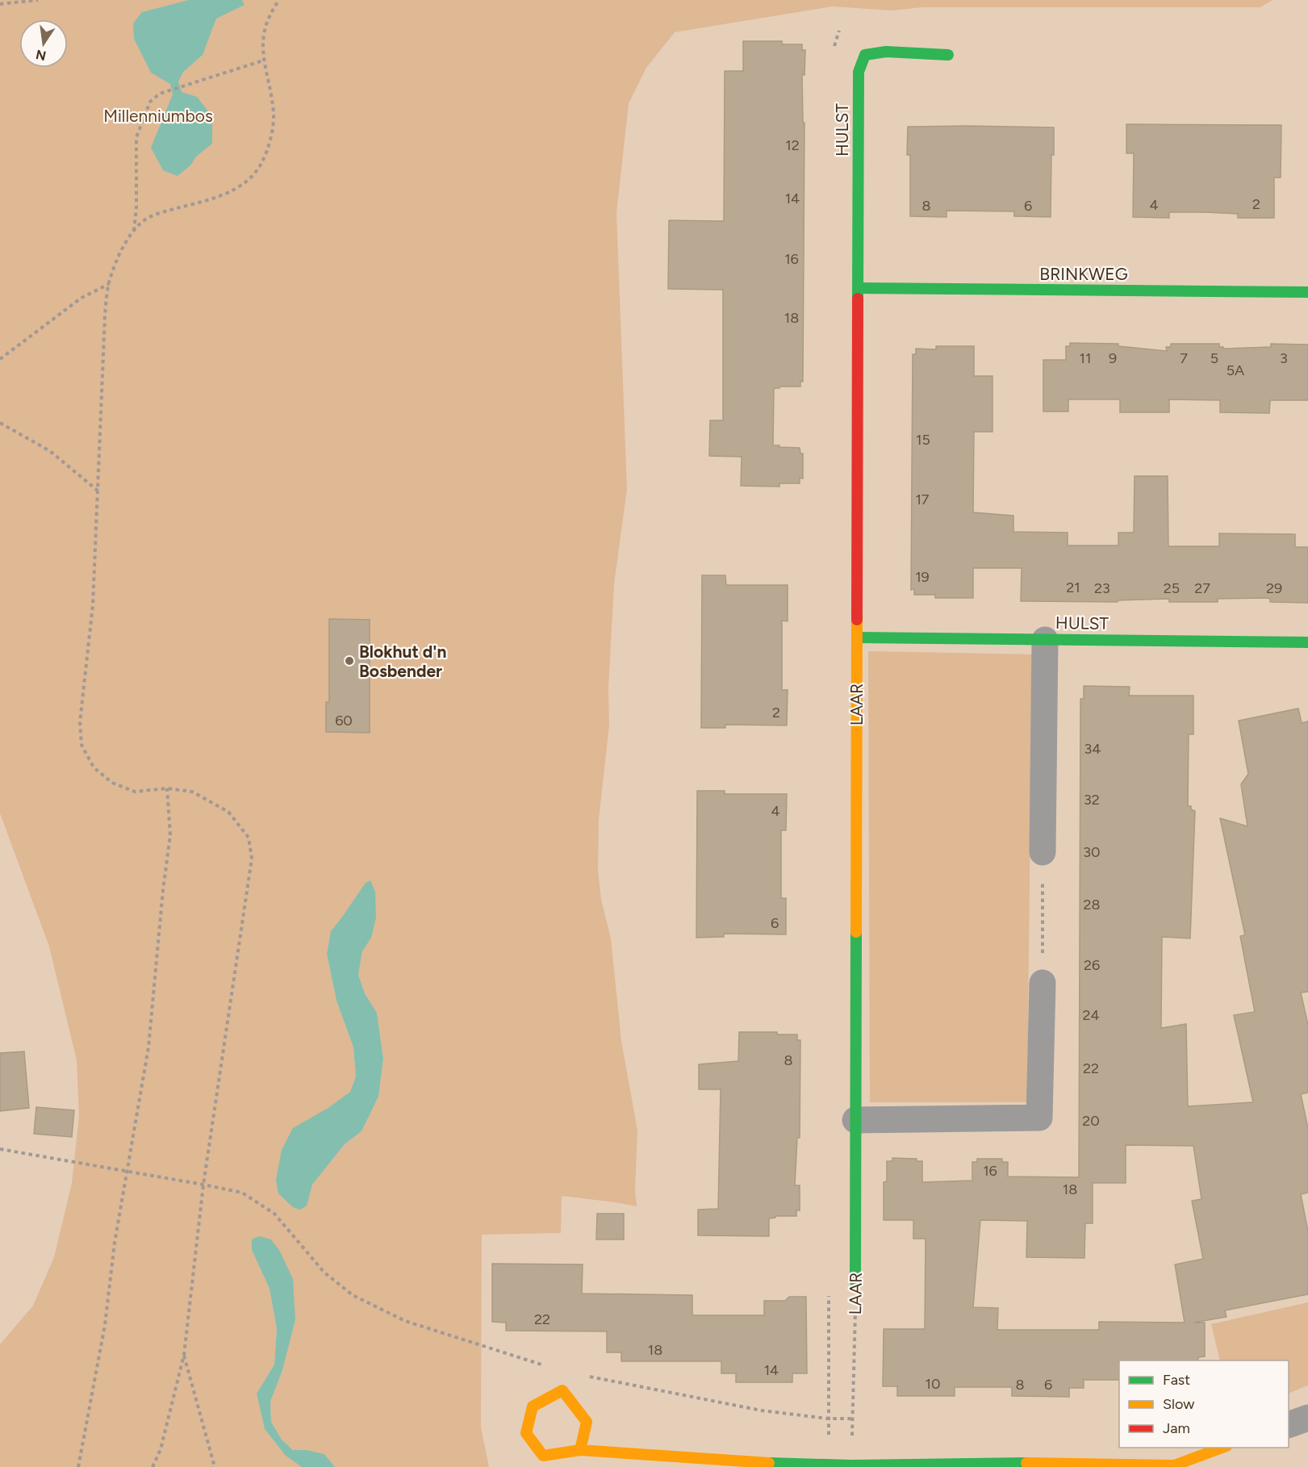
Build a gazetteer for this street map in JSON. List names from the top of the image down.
{
  "streets": {
    "street": ["HULST", "BRINKWEG", "LAAR"]
  },
  "crossings": [
    ["HULST", "BRINKWEG"],
    ["HULST", "LAAR"],
    ["BRINKWEG", "LAAR"]
  ],
  "parks": ["Millenniumbos"],
  "places": ["Blokhut d'n Bosbender"],
  "house_numbers": [
    "12",
    "14",
    "2",
    "4",
    "8",
    "6",
    "16",
    "18",
    "11",
    "9",
    "7",
    "5",
    "3",
    "5A",
    "15",
    "17",
    "19",
    "21",
    "23",
    "25",
    "27",
    "29",
    "2",
    "60",
    "34",
    "32",
    "4",
    "30",
    "28",
    "6",
    "26",
    "24",
    "8",
    "22",
    "20",
    "16",
    "18",
    "22",
    "18",
    "14",
    "10",
    "8",
    "6"
  ],
  "legend": ["Fast", "Slow", "Jam"],
  "north": "bottom"
}
